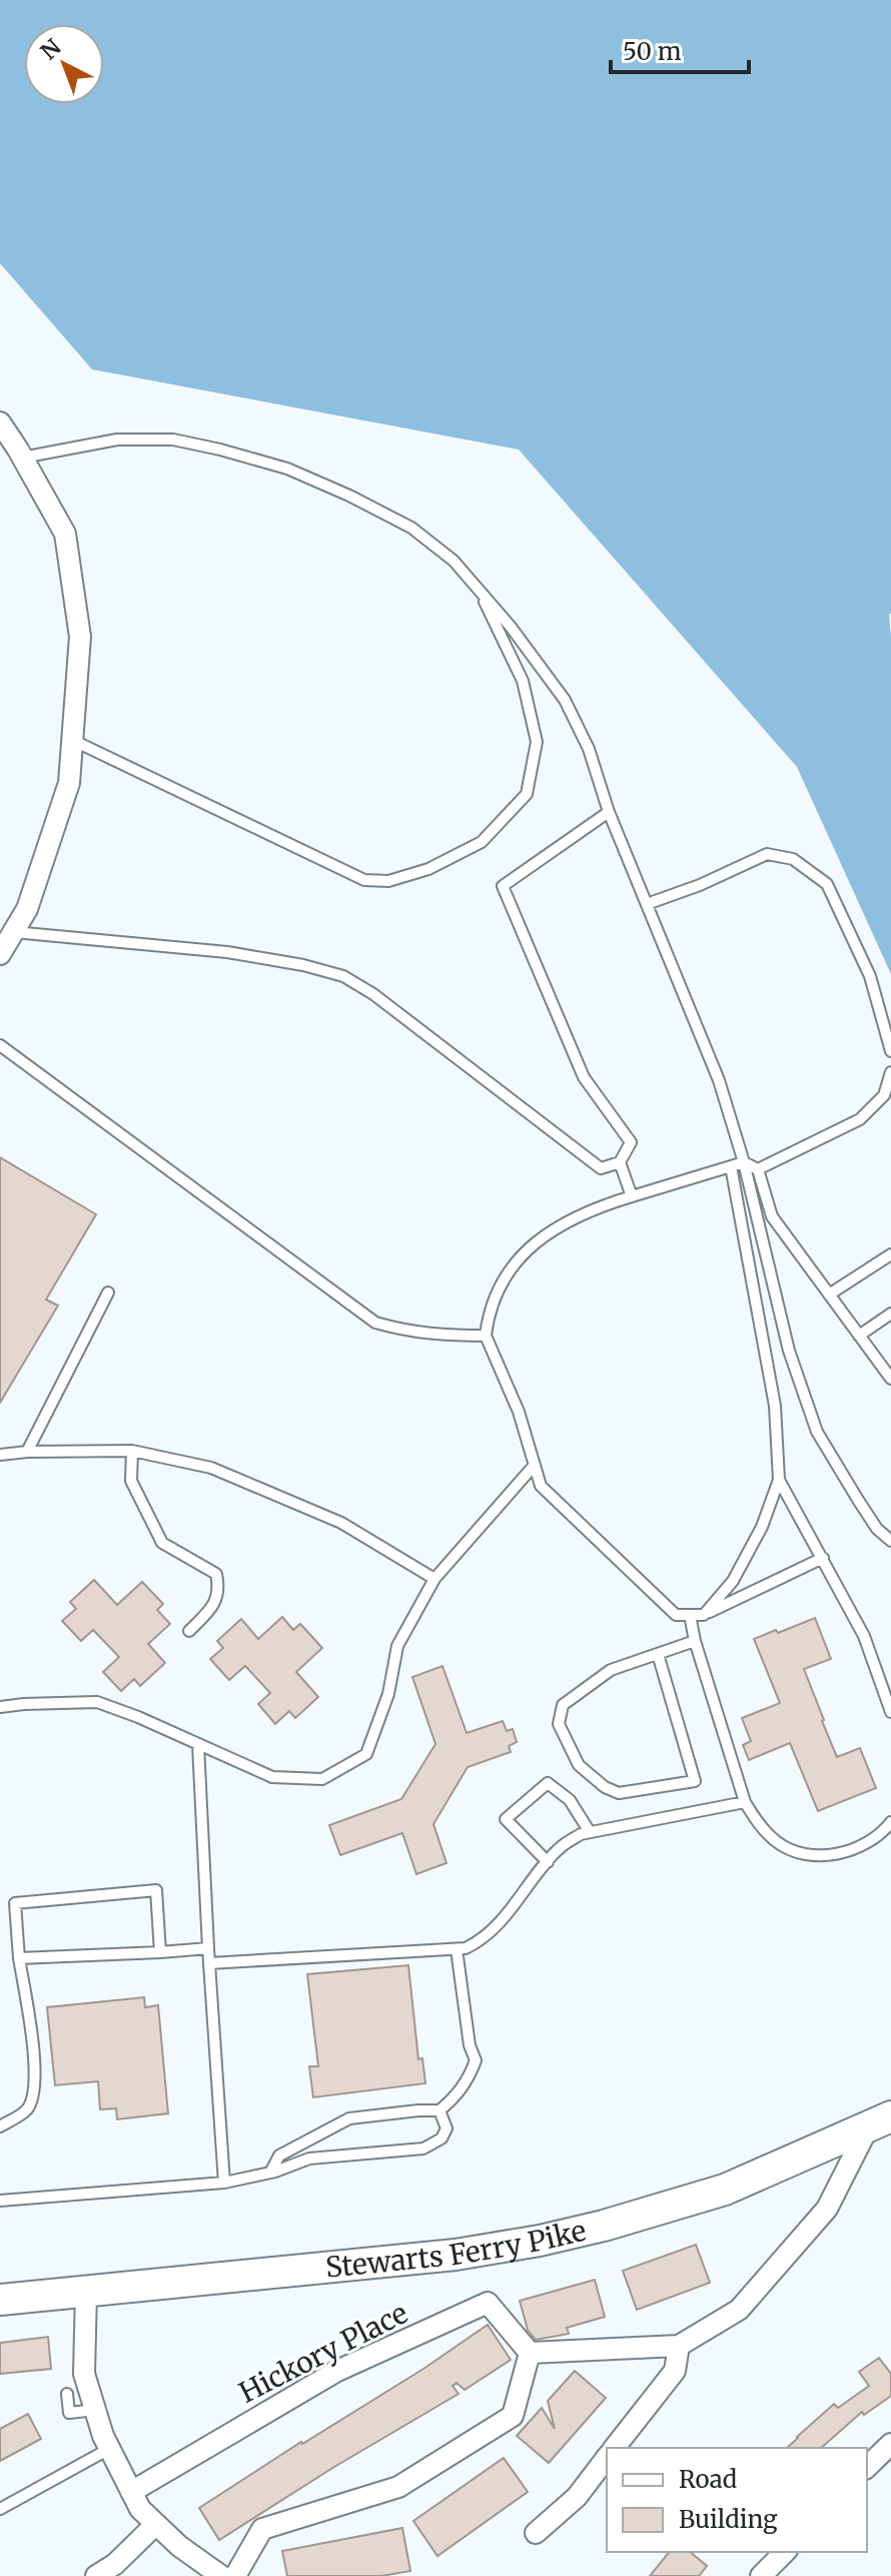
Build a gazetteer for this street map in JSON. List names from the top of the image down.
{
  "streets": {
    "main road": ["Stewarts Ferry Pike"],
    "street": ["Hickory Place"]
  },
  "legend": ["Road", "Building"],
  "scale_bar": "50 m",
  "north": "top left"
}
